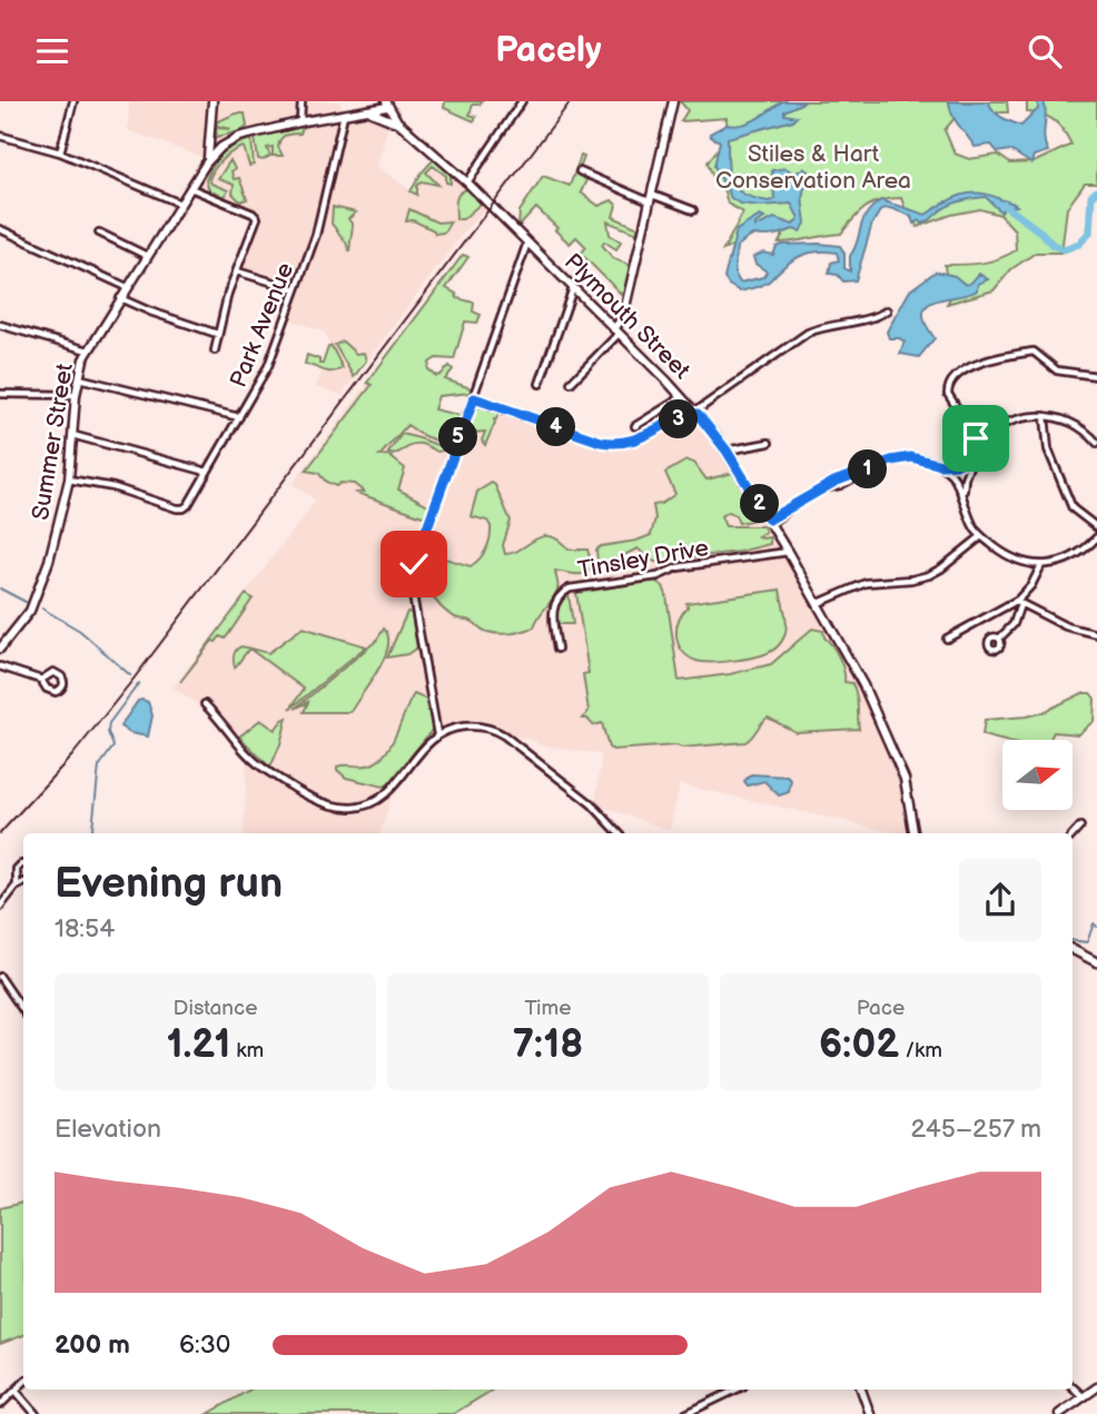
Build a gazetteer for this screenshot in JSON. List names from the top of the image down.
{
  "streets": {
    "main road": ["Plymouth Street", "Summer Street"],
    "street": ["Park Avenue", "Tinsley Drive"]
  },
  "crossings": [
    ["Plymouth Street", "Summer Street"],
    ["Plymouth Street", "Tinsley Drive"],
    ["Park Avenue", "Summer Street"]
  ],
  "parks": ["Stiles & Hart Conservation Area"],
  "north": "right",
  "page": {
    "header": "Pacely",
    "pins": [
      "3",
      "4",
      "5",
      "1",
      "2"
    ],
    "heading": ["Evening run", "18:54"],
    "stats": [
      ["Distance", "1.21 km"],
      ["Time", "7:18"],
      ["Pace", "6:02 /km"]
    ],
    "chart": ["Elevation", "245–257 m"],
    "list": [
      {
        "name": "200 m",
        "note": "6:30"
      }
    ]
  }
}
